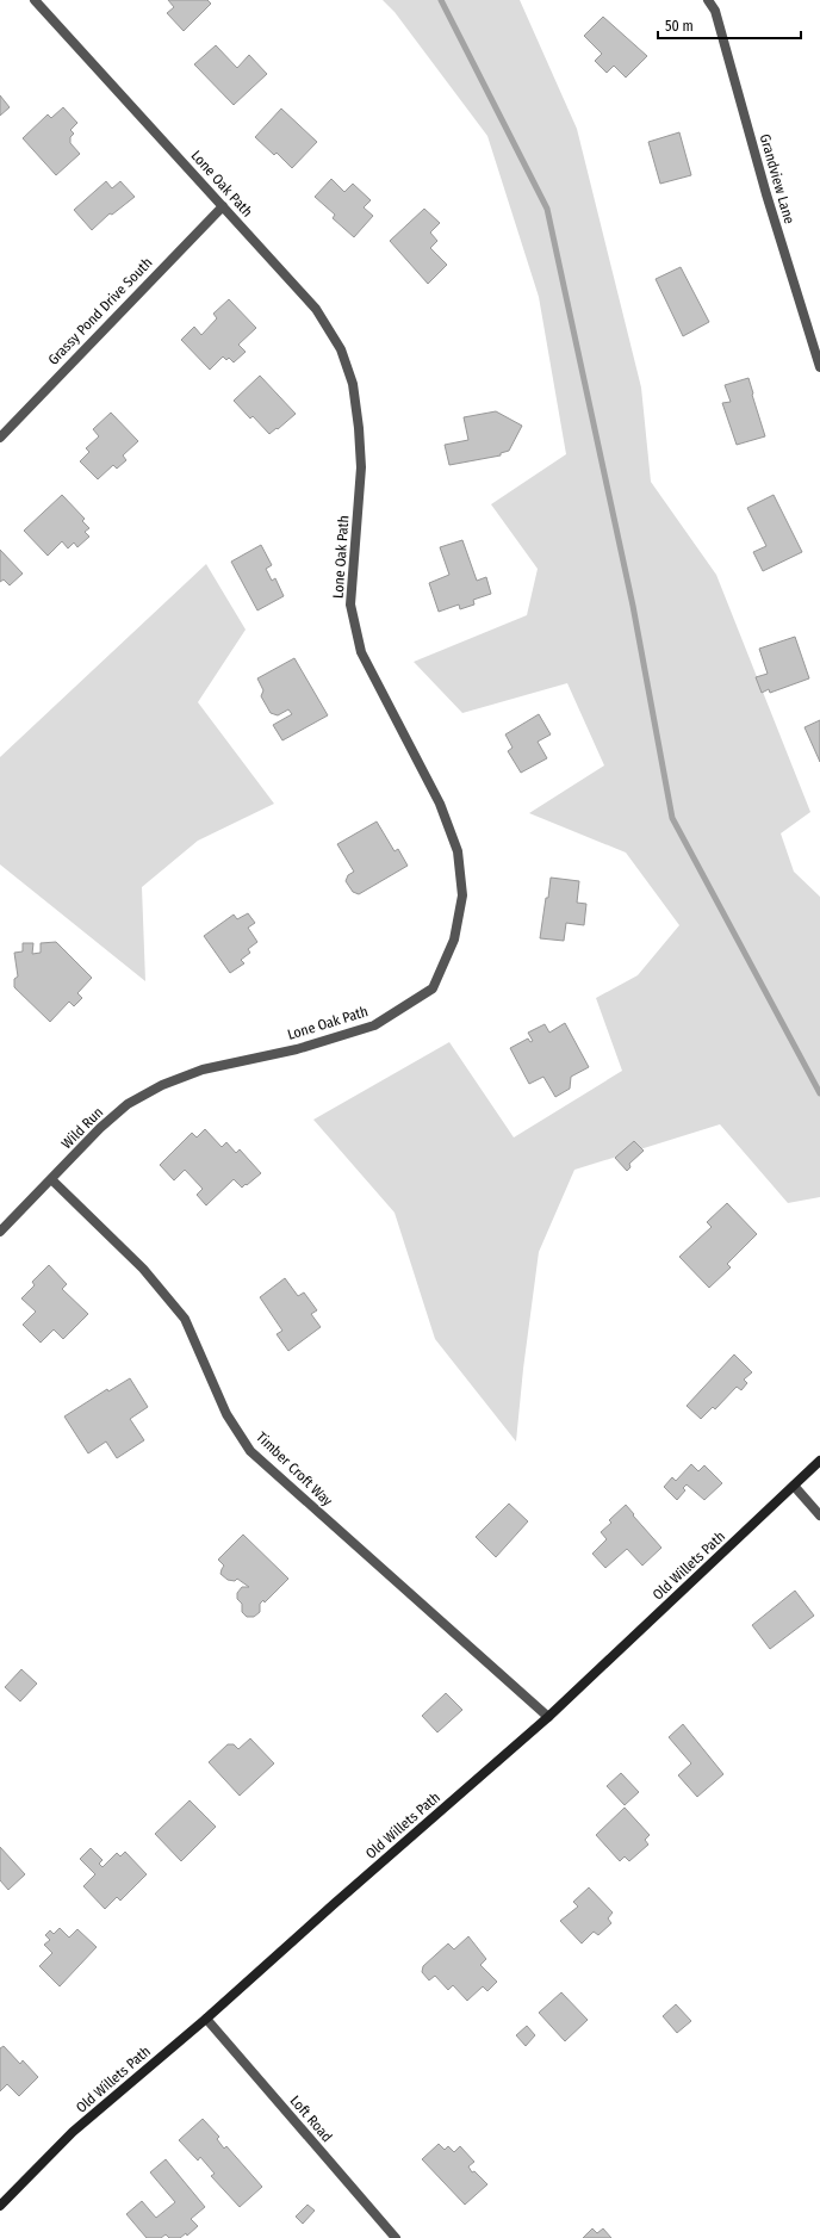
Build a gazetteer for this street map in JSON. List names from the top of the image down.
{
  "streets": {
    "main road": ["Old Willets Path"],
    "street": [
      "Grandview Lane",
      "Lone Oak Path",
      "Grassy Pond Drive South",
      "Wild Run",
      "Timber Croft Way",
      "Loft Road"
    ]
  },
  "crossings": [
    ["Lone Oak Path", "Grassy Pond Drive South"],
    ["Lone Oak Path", "Wild Run"],
    ["Wild Run", "Timber Croft Way"],
    ["Timber Croft Way", "Old Willets Path"],
    ["Old Willets Path", "Loft Road"]
  ],
  "scale_bar": "50 m"
}
